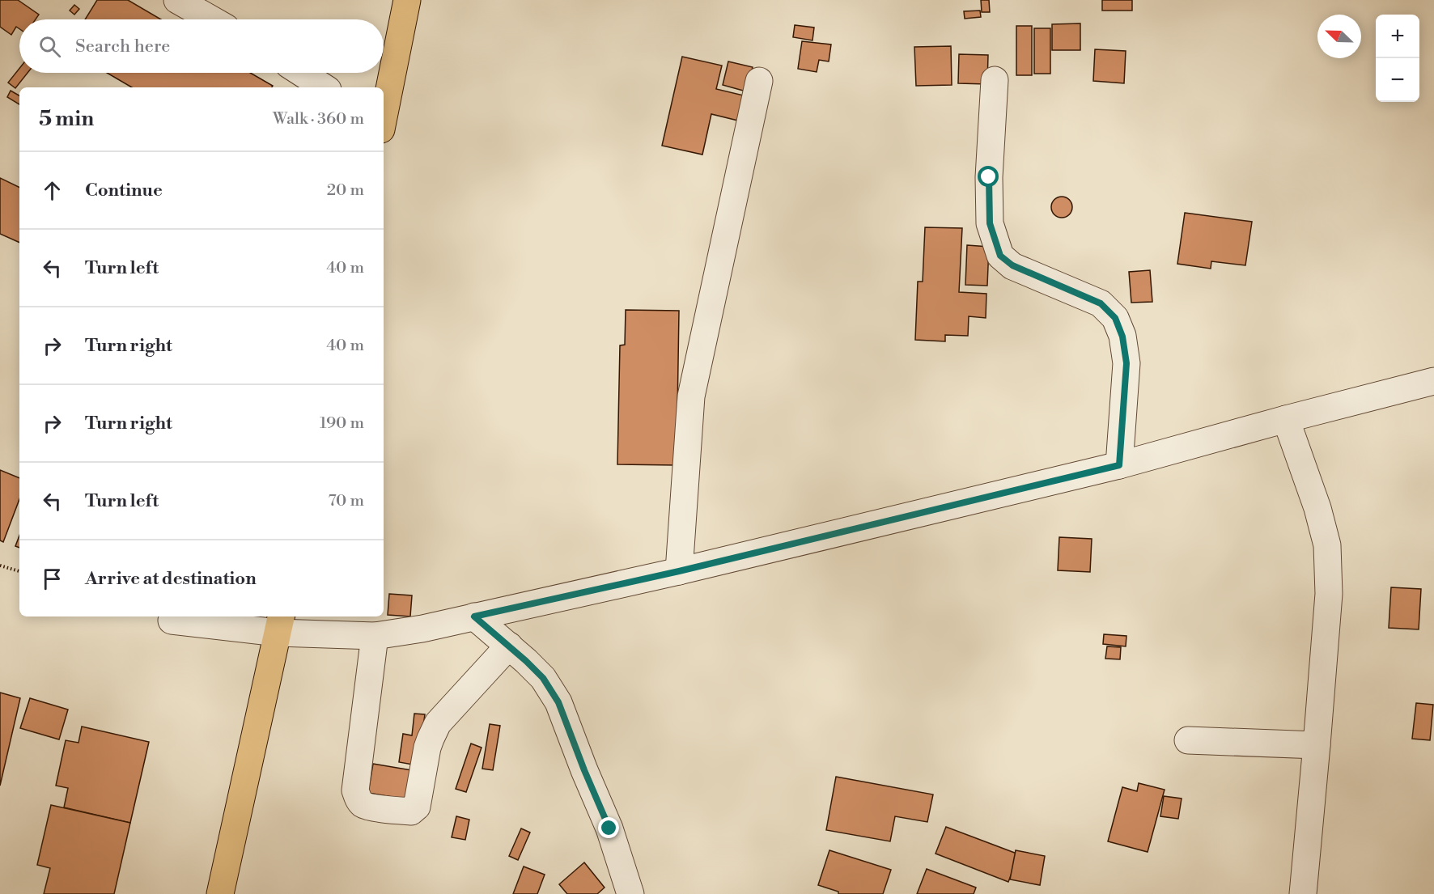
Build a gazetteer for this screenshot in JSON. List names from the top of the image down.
{
  "north": "top left",
  "page": {
    "map_buttons": ["+", "−"],
    "search": "Search here",
    "heading": ["5 min", "Walk · 360 m"],
    "list": [
      ["Continue", "20 m"],
      ["Turn left", "40 m"],
      ["Turn right", "40 m"],
      ["Turn right", "190 m"],
      ["Turn left", "70 m"],
      "Arrive at destination"
    ]
  }
}
